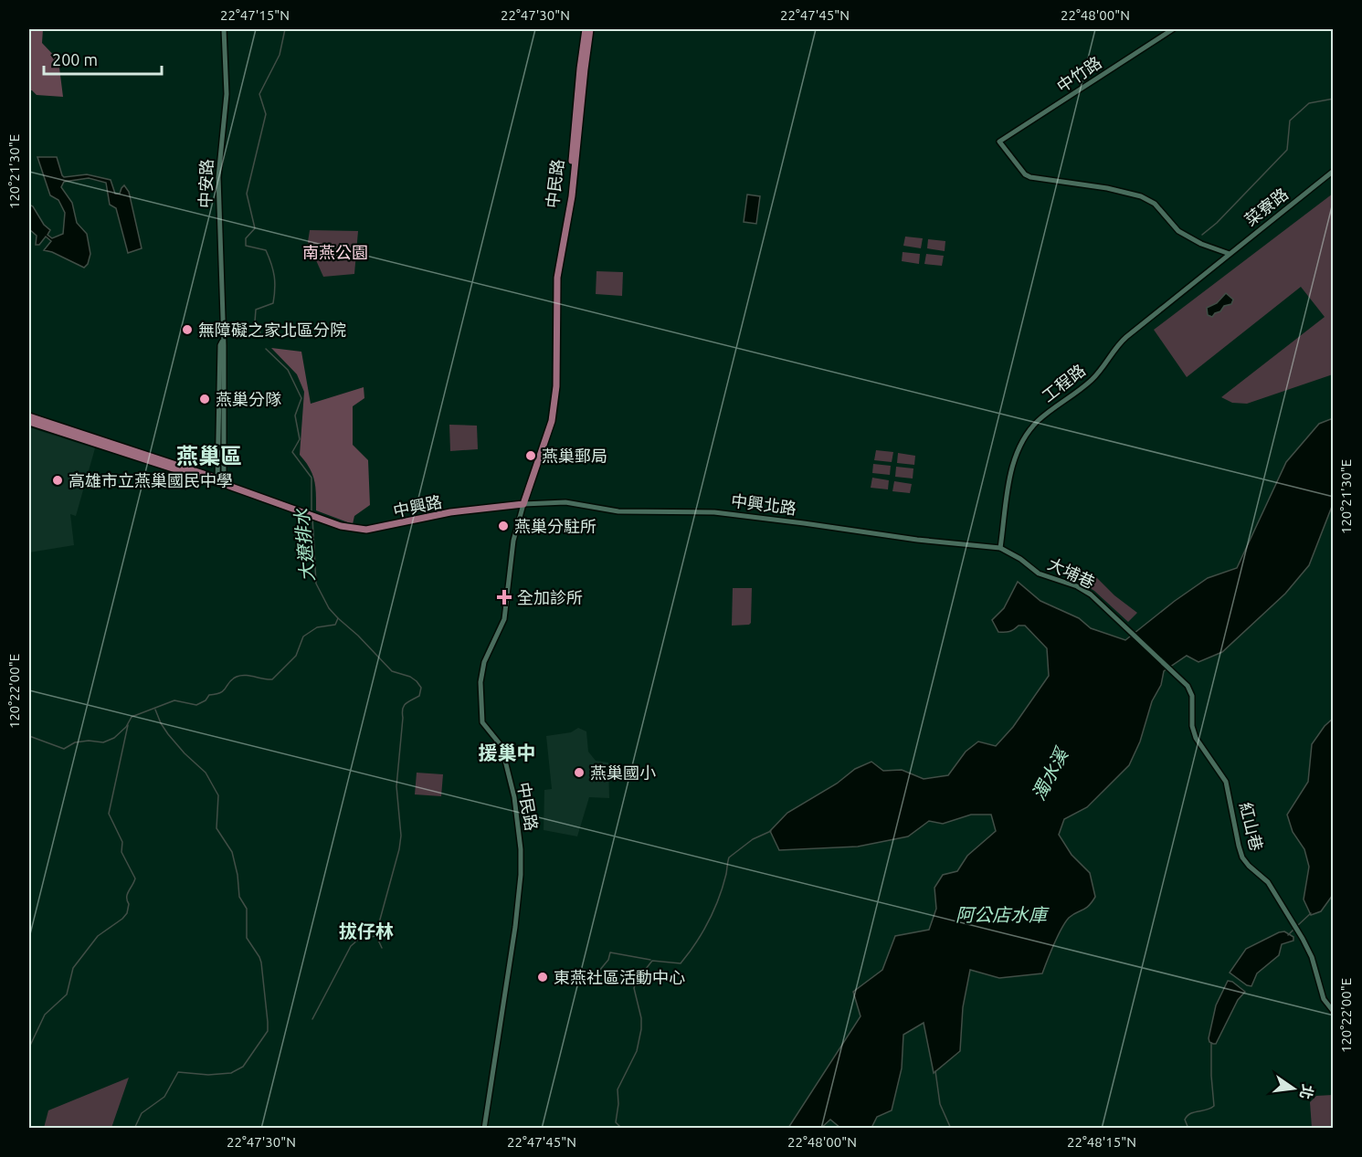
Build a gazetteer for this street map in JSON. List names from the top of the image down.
{
  "streets": {
    "main road": ["中民路", "中興路"],
    "street": [
      "中竹路",
      "中安路",
      "菜寮路",
      "工程路",
      "中興北路",
      "大埔巷",
      "紅山巷"
    ]
  },
  "crossings": [
    ["中竹路", "菜寮路"],
    ["中竹路", "工程路"],
    ["中安路", "中興路"],
    ["中民路", "中興北路"],
    ["中民路", "中興路"],
    ["菜寮路", "工程路"],
    ["工程路", "中興北路"],
    ["工程路", "大埔巷"],
    ["中興北路", "中興路"],
    ["中興北路", "大埔巷"],
    ["大埔巷", "紅山巷"]
  ],
  "districts": ["燕巢區", "援巢中", "拔仔林"],
  "water": ["大遼排水", "濁水溪", "阿公店水庫"],
  "parks": ["南燕公園"],
  "places": {
    "other": [
      "無障礙之家北區分院",
      "燕巢分隊",
      "燕巢郵局",
      "高雄市立燕巢國民中學",
      "燕巢分駐所",
      "燕巢國小",
      "東燕社區活動中心"
    ],
    "health": ["全加診所"]
  },
  "scale_bar": "200 m",
  "north": "right",
  "coordinates": [
    "22°47'15\"N",
    "22°47'30\"N",
    "22°47'45\"N",
    "22°48'00\"N",
    "120°21'30\"E",
    "120°22'00\"E",
    "22°48'15\"N"
  ]
}
